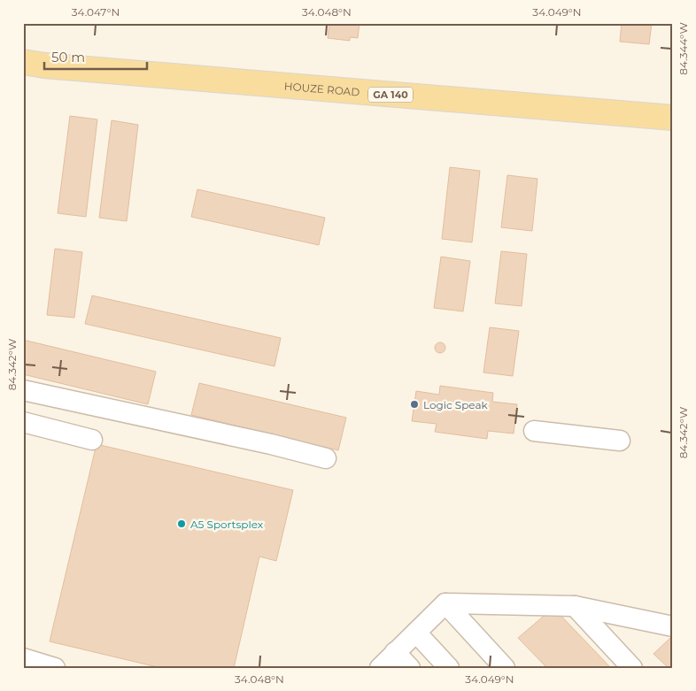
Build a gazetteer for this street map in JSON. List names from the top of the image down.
{
  "streets": {
    "main road": ["HOUZE ROAD", "GA 140"]
  },
  "places": ["Logic Speak", "A5 Sportsplex"],
  "scale_bar": "50 m",
  "coordinates": [
    "34.047°N",
    "34.048°N",
    "34.049°N",
    "84.344°W",
    "84.342°W"
  ]
}
